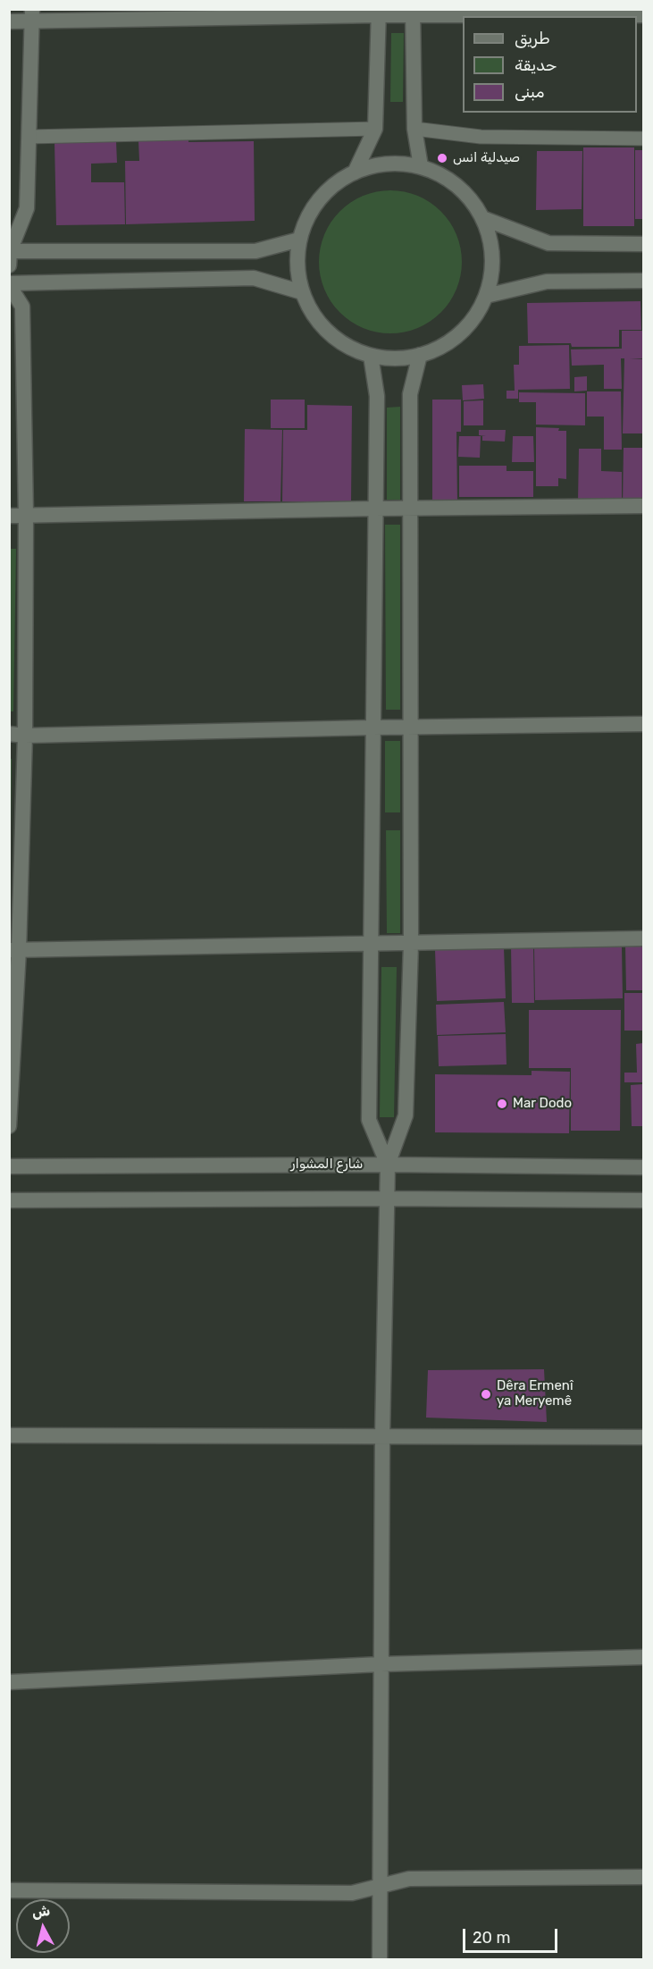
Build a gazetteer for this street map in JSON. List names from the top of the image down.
{
  "streets": {
    "street": ["شارع المشوار"]
  },
  "places": ["صيدلية انس", "Mar Dodo", "Dêra Ermenî ya Meryemê"],
  "legend": ["طريق", "حديقة", "مبنى"],
  "scale_bar": "20 m",
  "north": "top"
}
